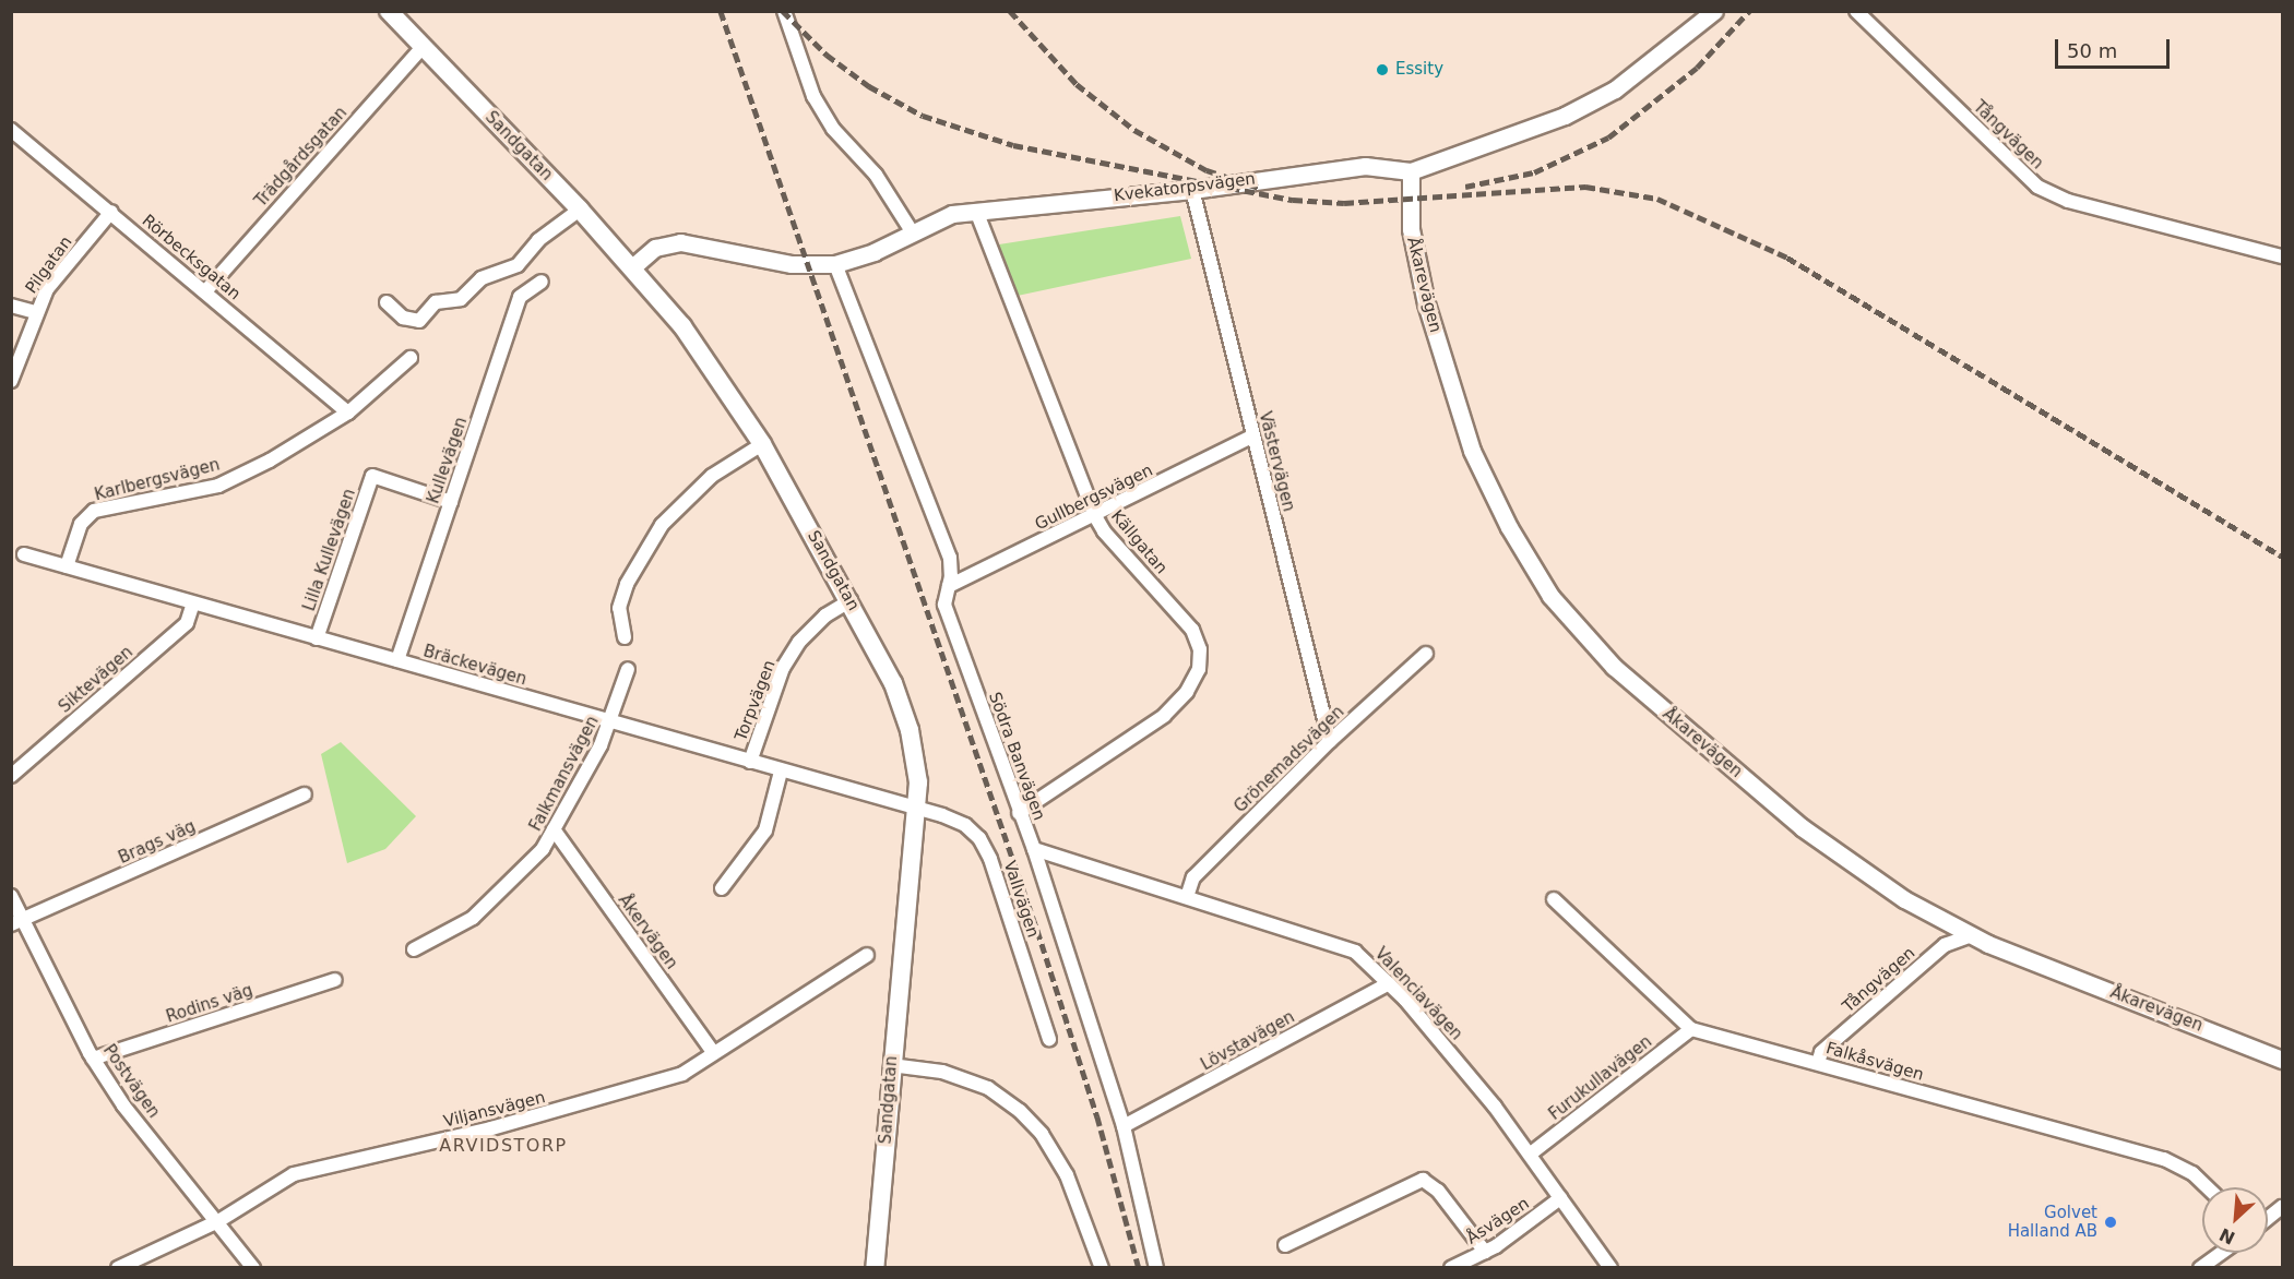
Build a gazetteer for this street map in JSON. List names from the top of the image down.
{
  "streets": {
    "main road": ["Sandgatan"],
    "street": [
      "Tångvägen",
      "Trädgårdsgatan",
      "Kvekatorpsvägen",
      "Rörbecksgatan",
      "Pilgatan",
      "Åkarevägen",
      "Kullevägen",
      "Västervägen",
      "Karlbergsvägen",
      "Gullbergsvägen",
      "Källgatan",
      "Lilla Kullevägen",
      "Bräckevägen",
      "Siktevägen",
      "Torpvägen",
      "Södra Banvägen",
      "Grönemadsvägen",
      "Falkmansvägen",
      "Brags väg",
      "Vallvägen",
      "Åkervägen",
      "Valenciavägen",
      "Rodins väg",
      "Lövstavägen",
      "Falkåsvägen",
      "Furukullavägen",
      "Postvägen",
      "Viljansvägen",
      "Åsvägen"
    ]
  },
  "crossings": [
    ["Tångvägen", "Åkarevägen"],
    ["Tångvägen", "Falkåsvägen"],
    ["Sandgatan", "Trädgårdsgatan"],
    ["Sandgatan", "Kvekatorpsvägen"],
    ["Sandgatan", "Bräckevägen"],
    ["Sandgatan", "Torpvägen"],
    ["Sandgatan", "Vallvägen"],
    ["Trädgårdsgatan", "Rörbecksgatan"],
    ["Kvekatorpsvägen", "Åkarevägen"],
    ["Kvekatorpsvägen", "Västervägen"],
    ["Kvekatorpsvägen", "Källgatan"],
    ["Kvekatorpsvägen", "Södra Banvägen"],
    ["Rörbecksgatan", "Pilgatan"],
    ["Rörbecksgatan", "Karlbergsvägen"],
    ["Kullevägen", "Lilla Kullevägen"],
    ["Kullevägen", "Bräckevägen"],
    ["Västervägen", "Gullbergsvägen"],
    ["Västervägen", "Grönemadsvägen"],
    ["Karlbergsvägen", "Bräckevägen"],
    ["Gullbergsvägen", "Källgatan"],
    ["Gullbergsvägen", "Södra Banvägen"],
    ["Källgatan", "Södra Banvägen"],
    ["Lilla Kullevägen", "Bräckevägen"],
    ["Bräckevägen", "Siktevägen"],
    ["Bräckevägen", "Torpvägen"],
    ["Bräckevägen", "Falkmansvägen"],
    ["Bräckevägen", "Vallvägen"],
    ["Södra Banvägen", "Valenciavägen"],
    ["Södra Banvägen", "Lövstavägen"],
    ["Grönemadsvägen", "Valenciavägen"],
    ["Falkmansvägen", "Åkervägen"],
    ["Brags väg", "Postvägen"],
    ["Åkervägen", "Viljansvägen"],
    ["Valenciavägen", "Lövstavägen"],
    ["Valenciavägen", "Furukullavägen"],
    ["Valenciavägen", "Åsvägen"],
    ["Rodins väg", "Postvägen"],
    ["Falkåsvägen", "Furukullavägen"],
    ["Postvägen", "Viljansvägen"]
  ],
  "districts": ["ARVIDSTORP"],
  "places": ["Essity", "Golvet Halland AB"],
  "scale_bar": "50 m",
  "north": "bottom left"
}
